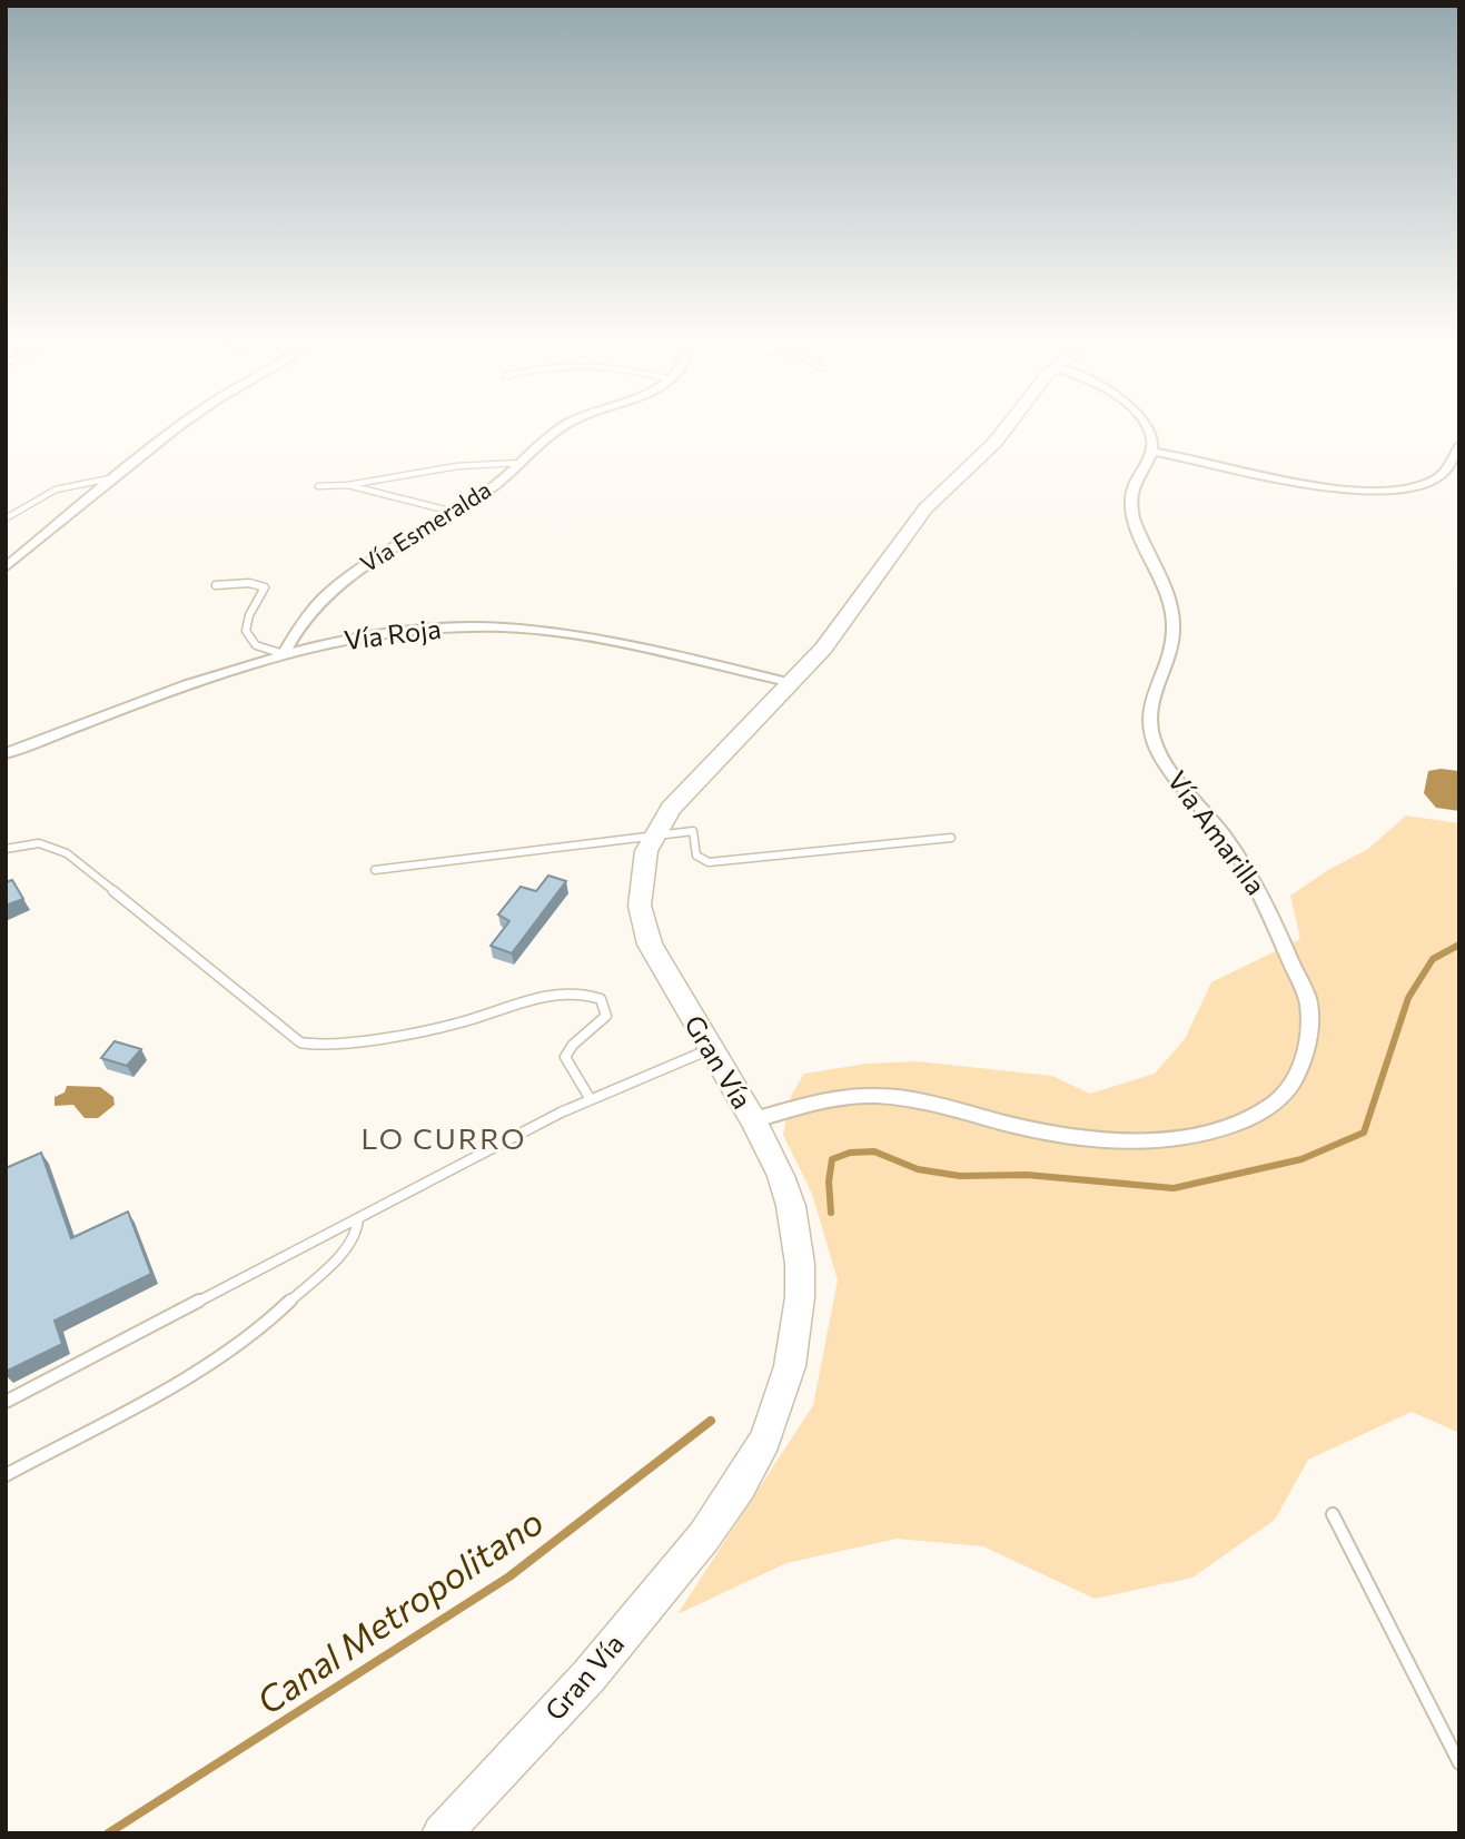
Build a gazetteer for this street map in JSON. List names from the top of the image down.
{
  "streets": {
    "main road": ["Gran Vía"],
    "street": ["Vía Esmeralda", "Vía Roja", "Vía Amarilla"]
  },
  "crossings": [
    ["Vía Esmeralda", "Vía Roja"],
    ["Vía Roja", "Gran Vía"],
    ["Vía Amarilla", "Gran Vía"]
  ],
  "districts": ["LO CURRO"],
  "water": ["Canal Metropolitano"]
}
